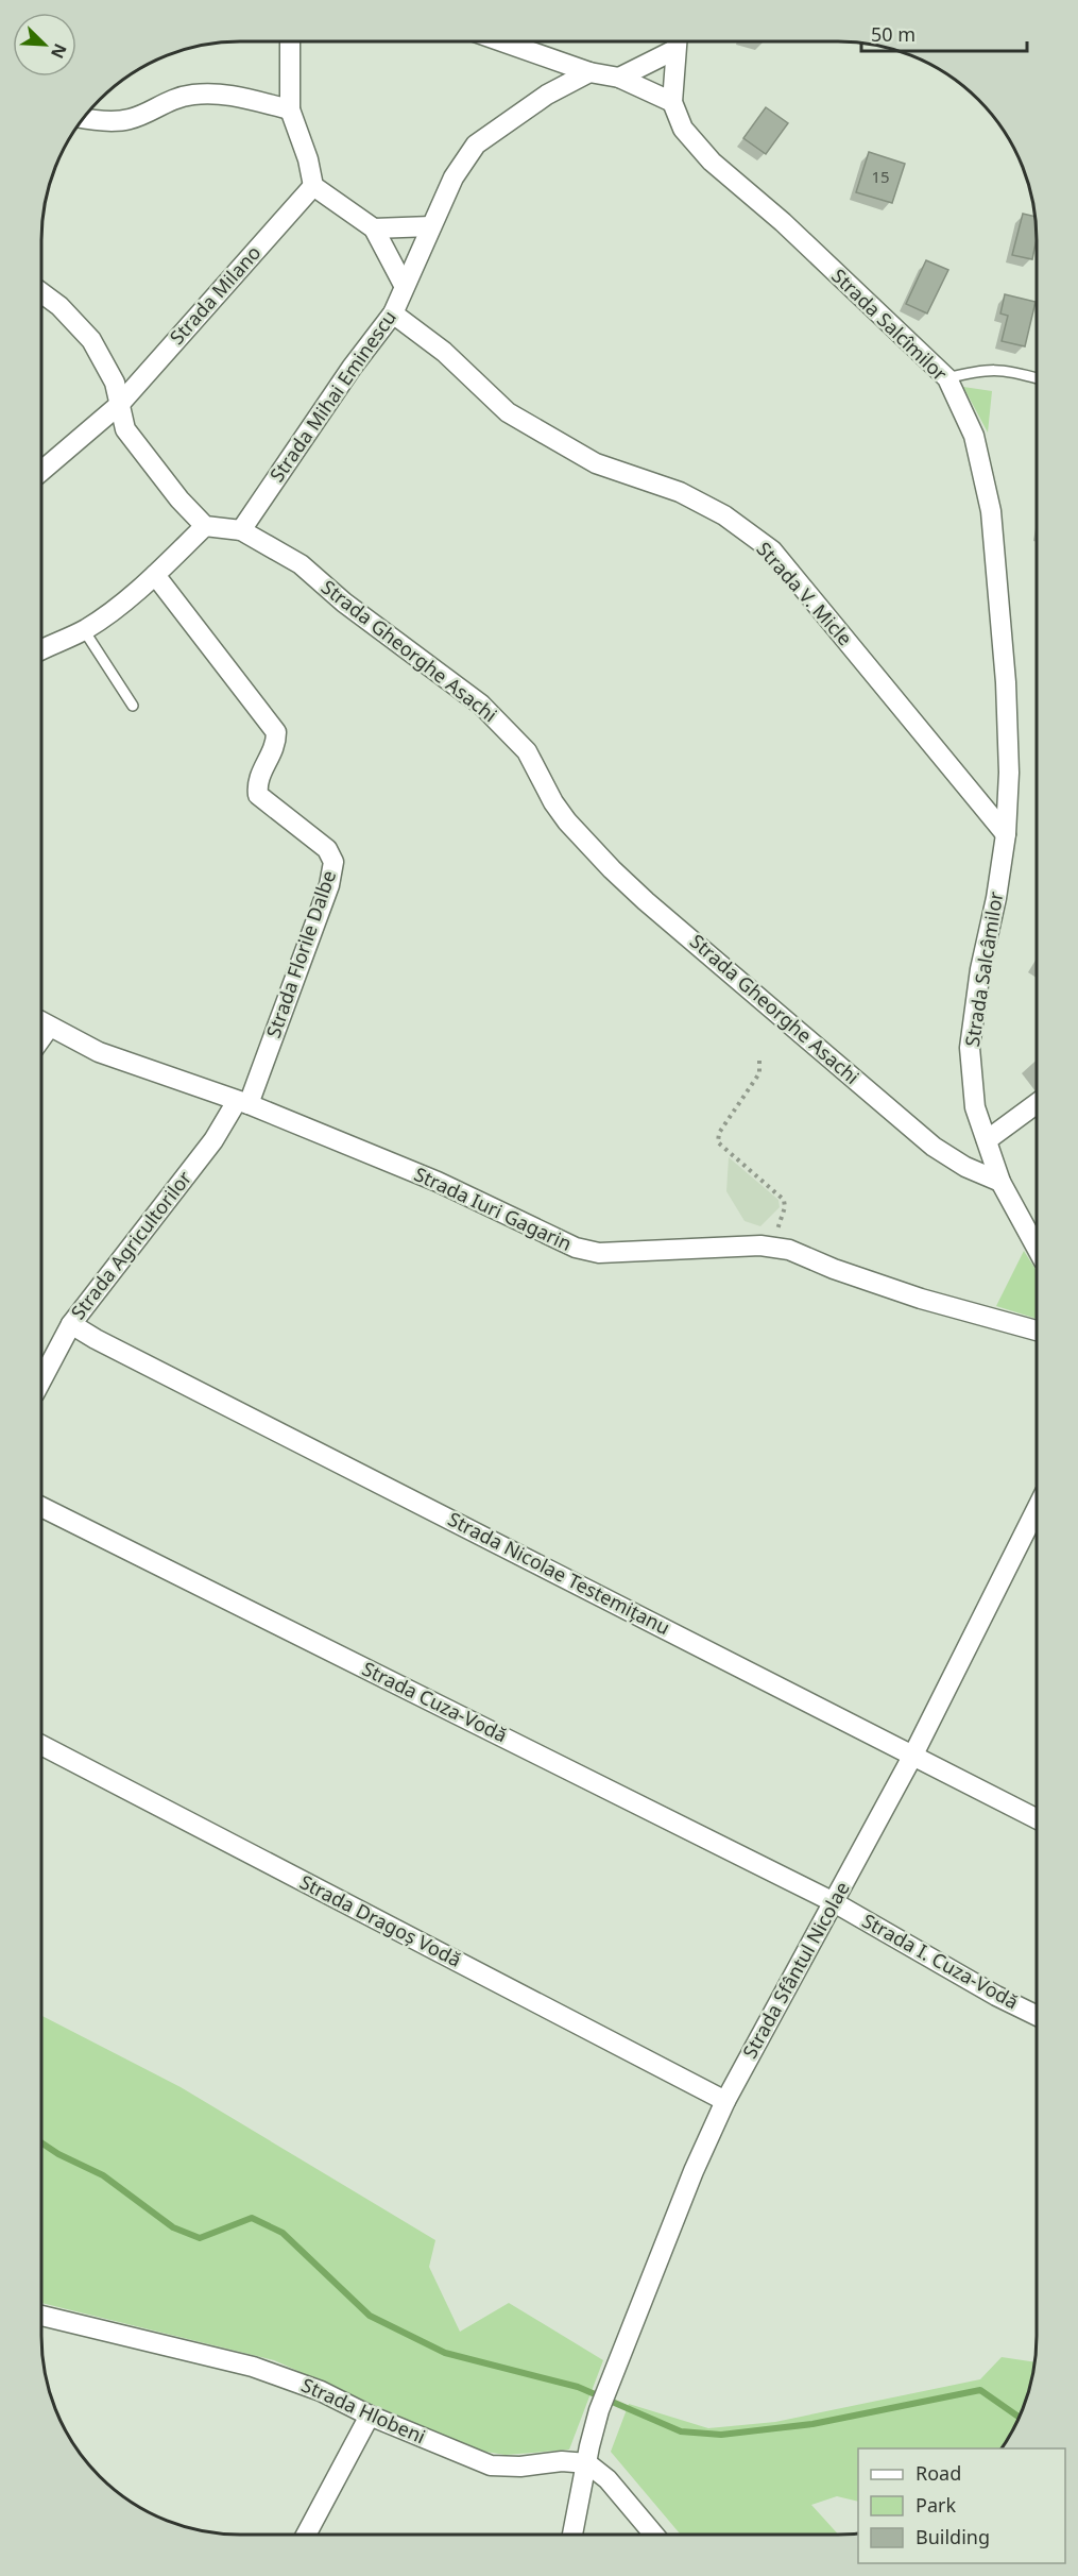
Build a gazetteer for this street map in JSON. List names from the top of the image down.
{
  "streets": {
    "street": [
      "Strada Milano",
      "Strada Salcîmilor",
      "Strada Mihai Eminescu",
      "Strada V. Micle",
      "Strada Gheorghe Asachi",
      "Strada Florile Dalbe",
      "Strada Salcâmilor",
      "Strada Iuri Gagarin",
      "Strada Agricultorilor",
      "Strada Nicolae Testemițanu",
      "Strada Cuza-Vodă",
      "Strada Dragoș Vodă",
      "Strada I. Cuza-Vodă",
      "Strada Sfântul Nicolae",
      "Strada Hlobeni"
    ]
  },
  "crossings": [
    ["Strada Salcîmilor", "Strada V. Micle"],
    ["Strada Salcîmilor", "Strada Salcâmilor"],
    ["Strada Mihai Eminescu", "Strada V. Micle"],
    ["Strada Mihai Eminescu", "Strada Gheorghe Asachi"],
    ["Strada V. Micle", "Strada Salcâmilor"],
    ["Strada Florile Dalbe", "Strada Iuri Gagarin"],
    ["Strada Florile Dalbe", "Strada Agricultorilor"],
    ["Strada Iuri Gagarin", "Strada Agricultorilor"],
    ["Strada Agricultorilor", "Strada Nicolae Testemițanu"],
    ["Strada Nicolae Testemițanu", "Strada Sfântul Nicolae"],
    ["Strada Cuza-Vodă", "Strada I. Cuza-Vodă"],
    ["Strada Cuza-Vodă", "Strada Sfântul Nicolae"],
    ["Strada Dragoș Vodă", "Strada Sfântul Nicolae"],
    ["Strada I. Cuza-Vodă", "Strada Sfântul Nicolae"],
    ["Strada Sfântul Nicolae", "Strada Hlobeni"]
  ],
  "house_numbers": ["15"],
  "legend": ["Road", "Park", "Building"],
  "scale_bar": "50 m",
  "north": "bottom right"
}
